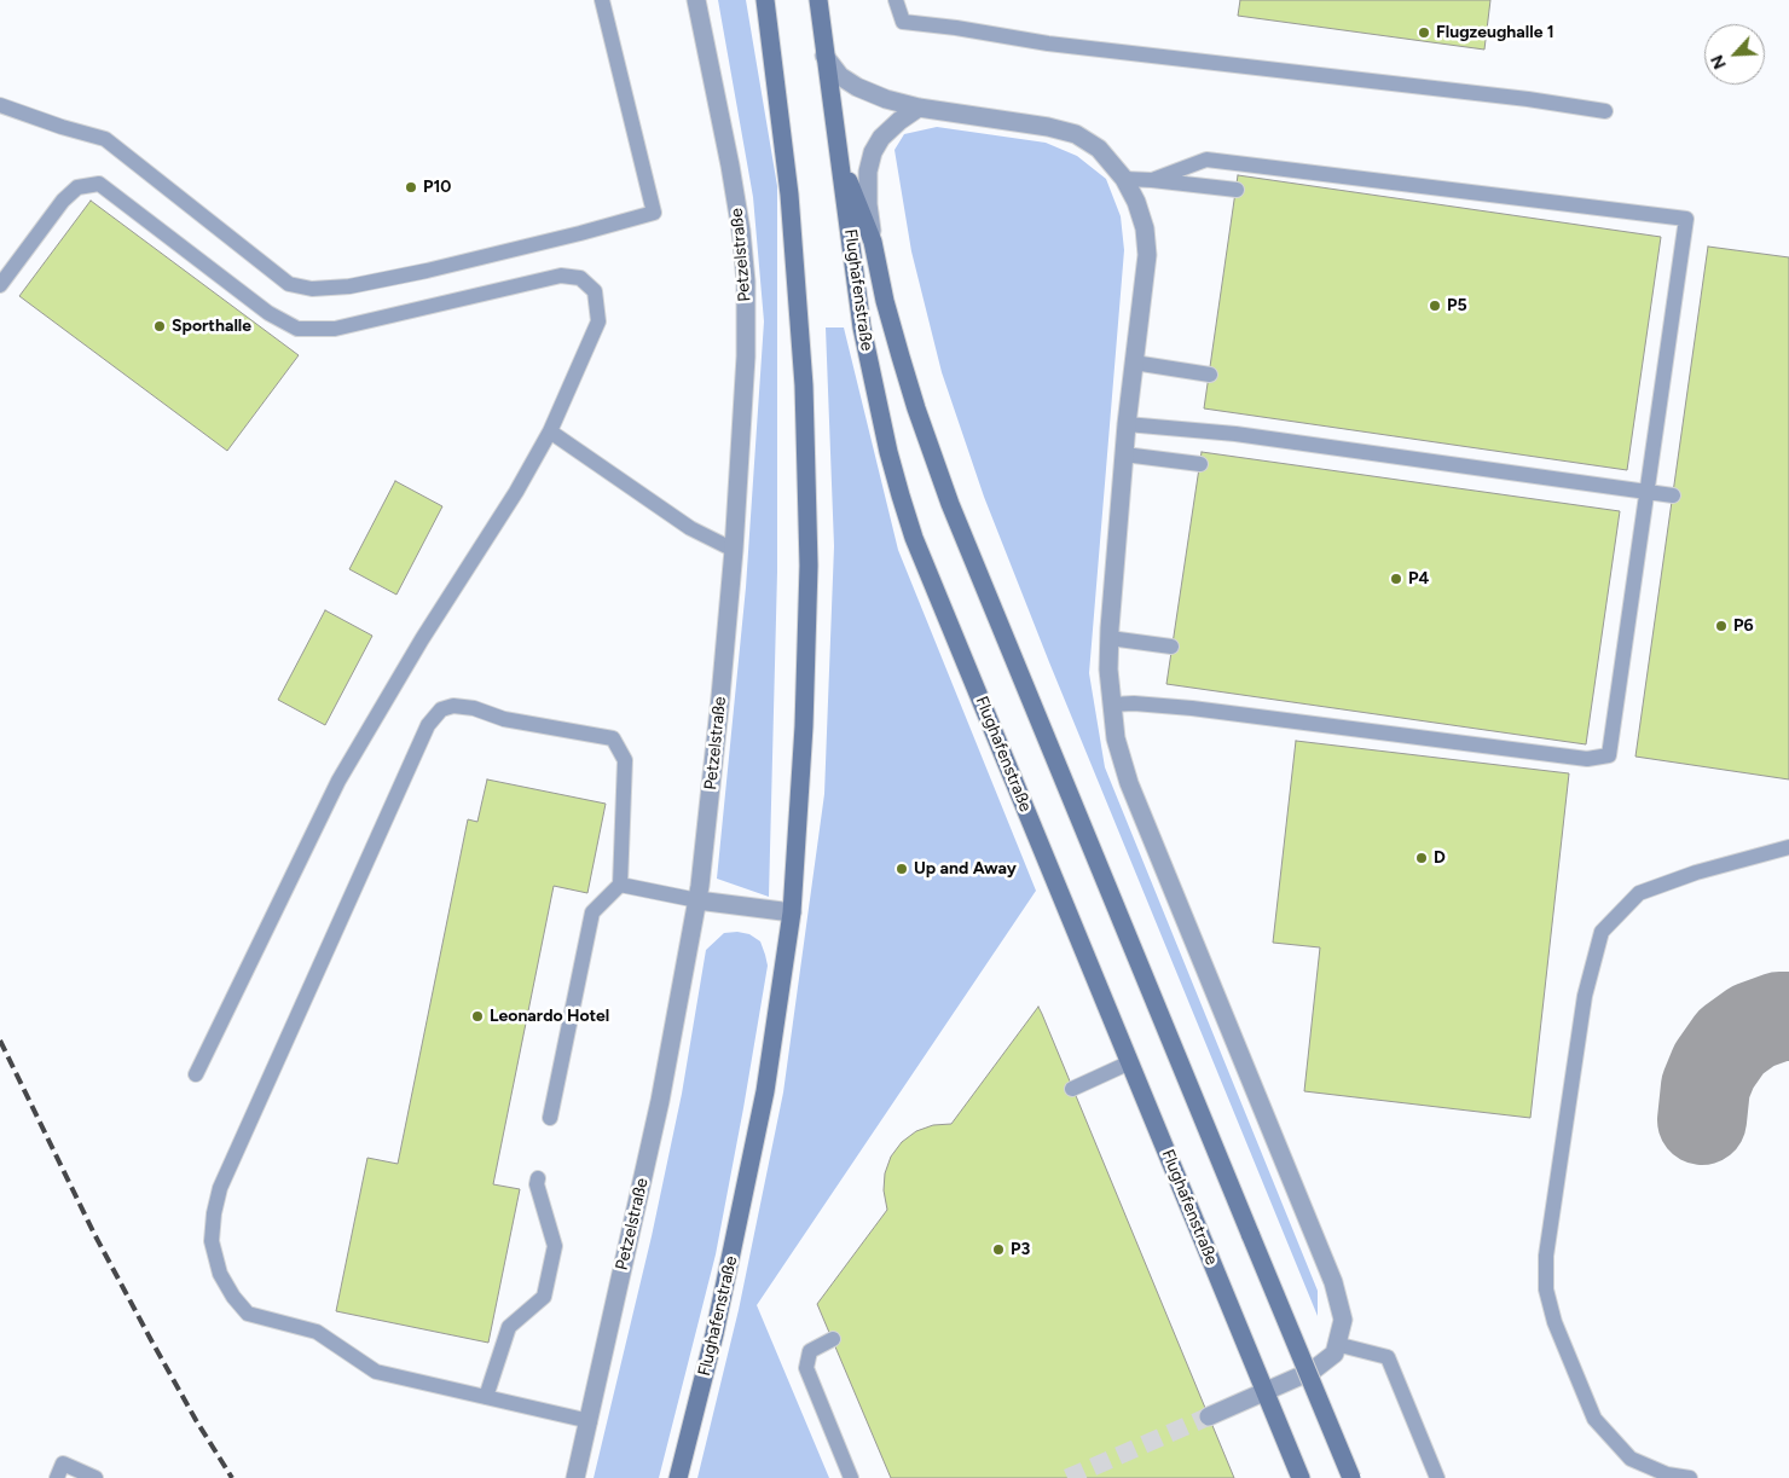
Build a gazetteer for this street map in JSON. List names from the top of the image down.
{
  "streets": {
    "main road": ["Flughafenstraße"],
    "street": ["Petzelstraße"]
  },
  "places": [
    "Flugzeughalle 1",
    "P10",
    "P5",
    "Sporthalle",
    "P4",
    "P6",
    "D",
    "Up and Away",
    "Leonardo Hotel",
    "P3"
  ],
  "north": "bottom left"
}
